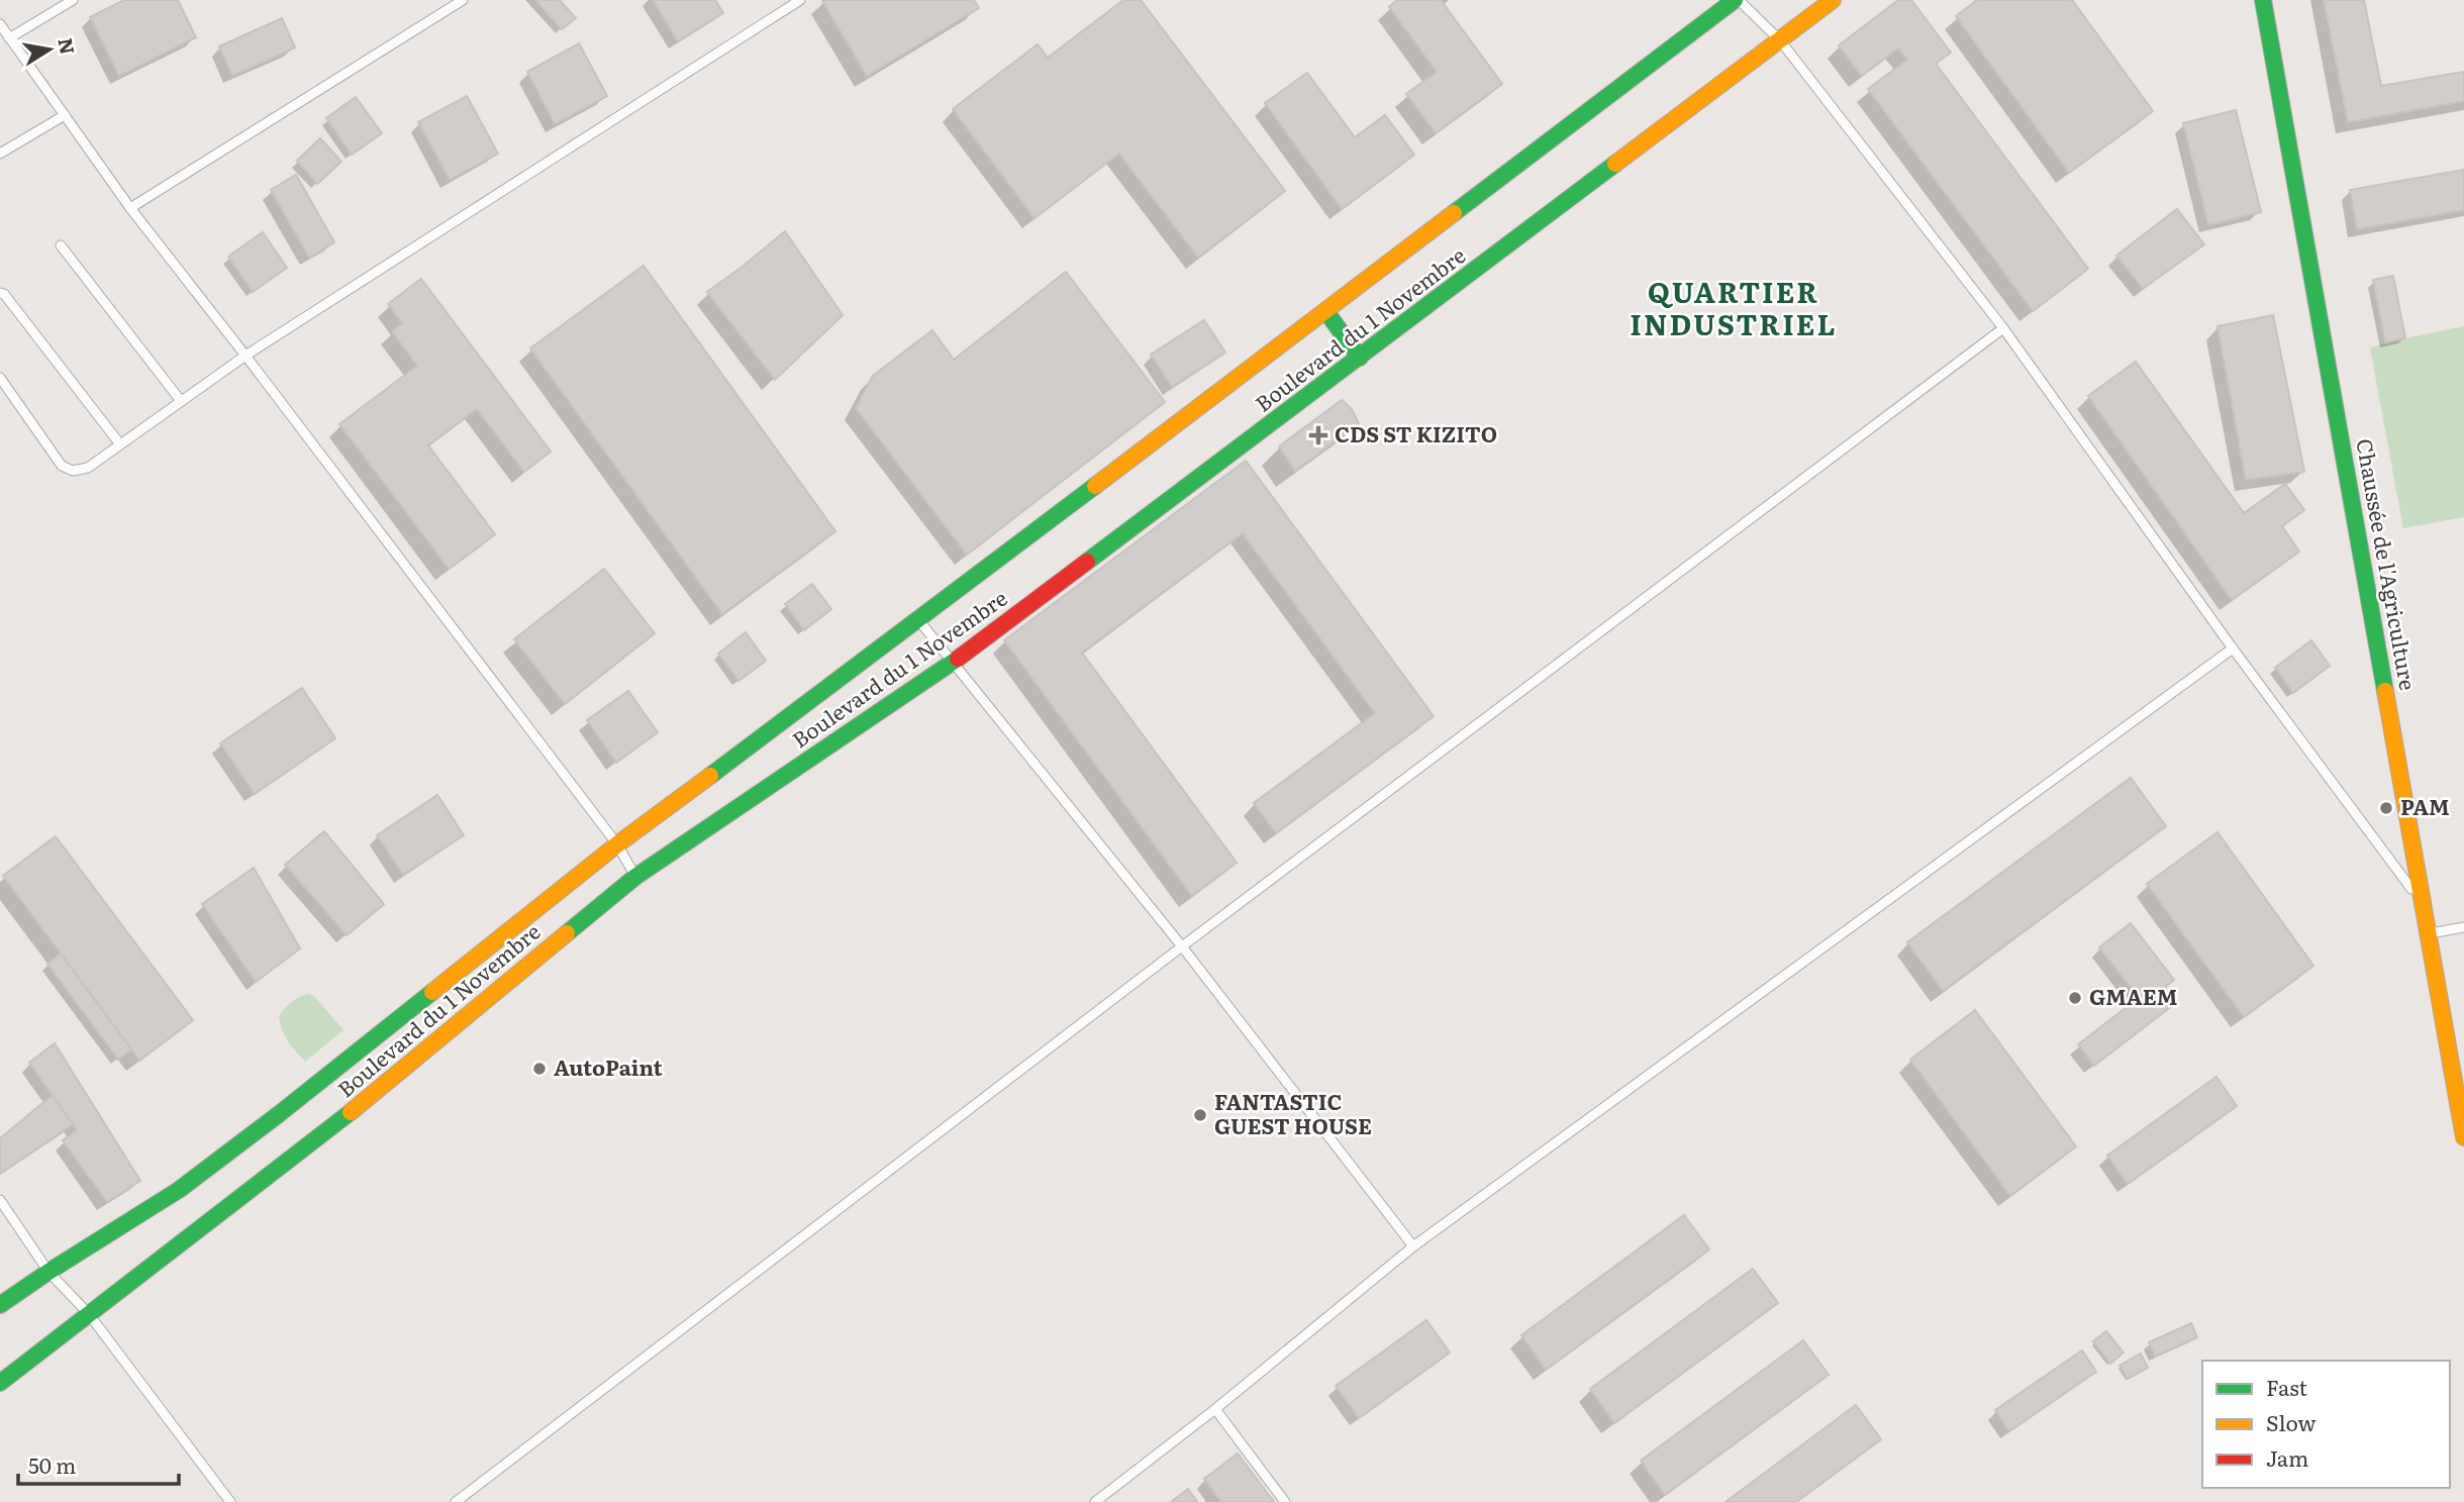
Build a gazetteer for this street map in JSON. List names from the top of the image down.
{
  "streets": {
    "main road": ["Boulevard du 1 Novembre", "Chaussée de l'Agriculture"]
  },
  "districts": ["QUARTIER INDUSTRIEL"],
  "places": {
    "health": ["CDS ST KIZITO"],
    "other": [
      "PAM",
      "GMAEM",
      "AutoPaint",
      "FANTASTIC GUEST HOUSE"
    ]
  },
  "legend": ["Fast", "Slow", "Jam"],
  "scale_bar": "50 m",
  "north": "right"
}
